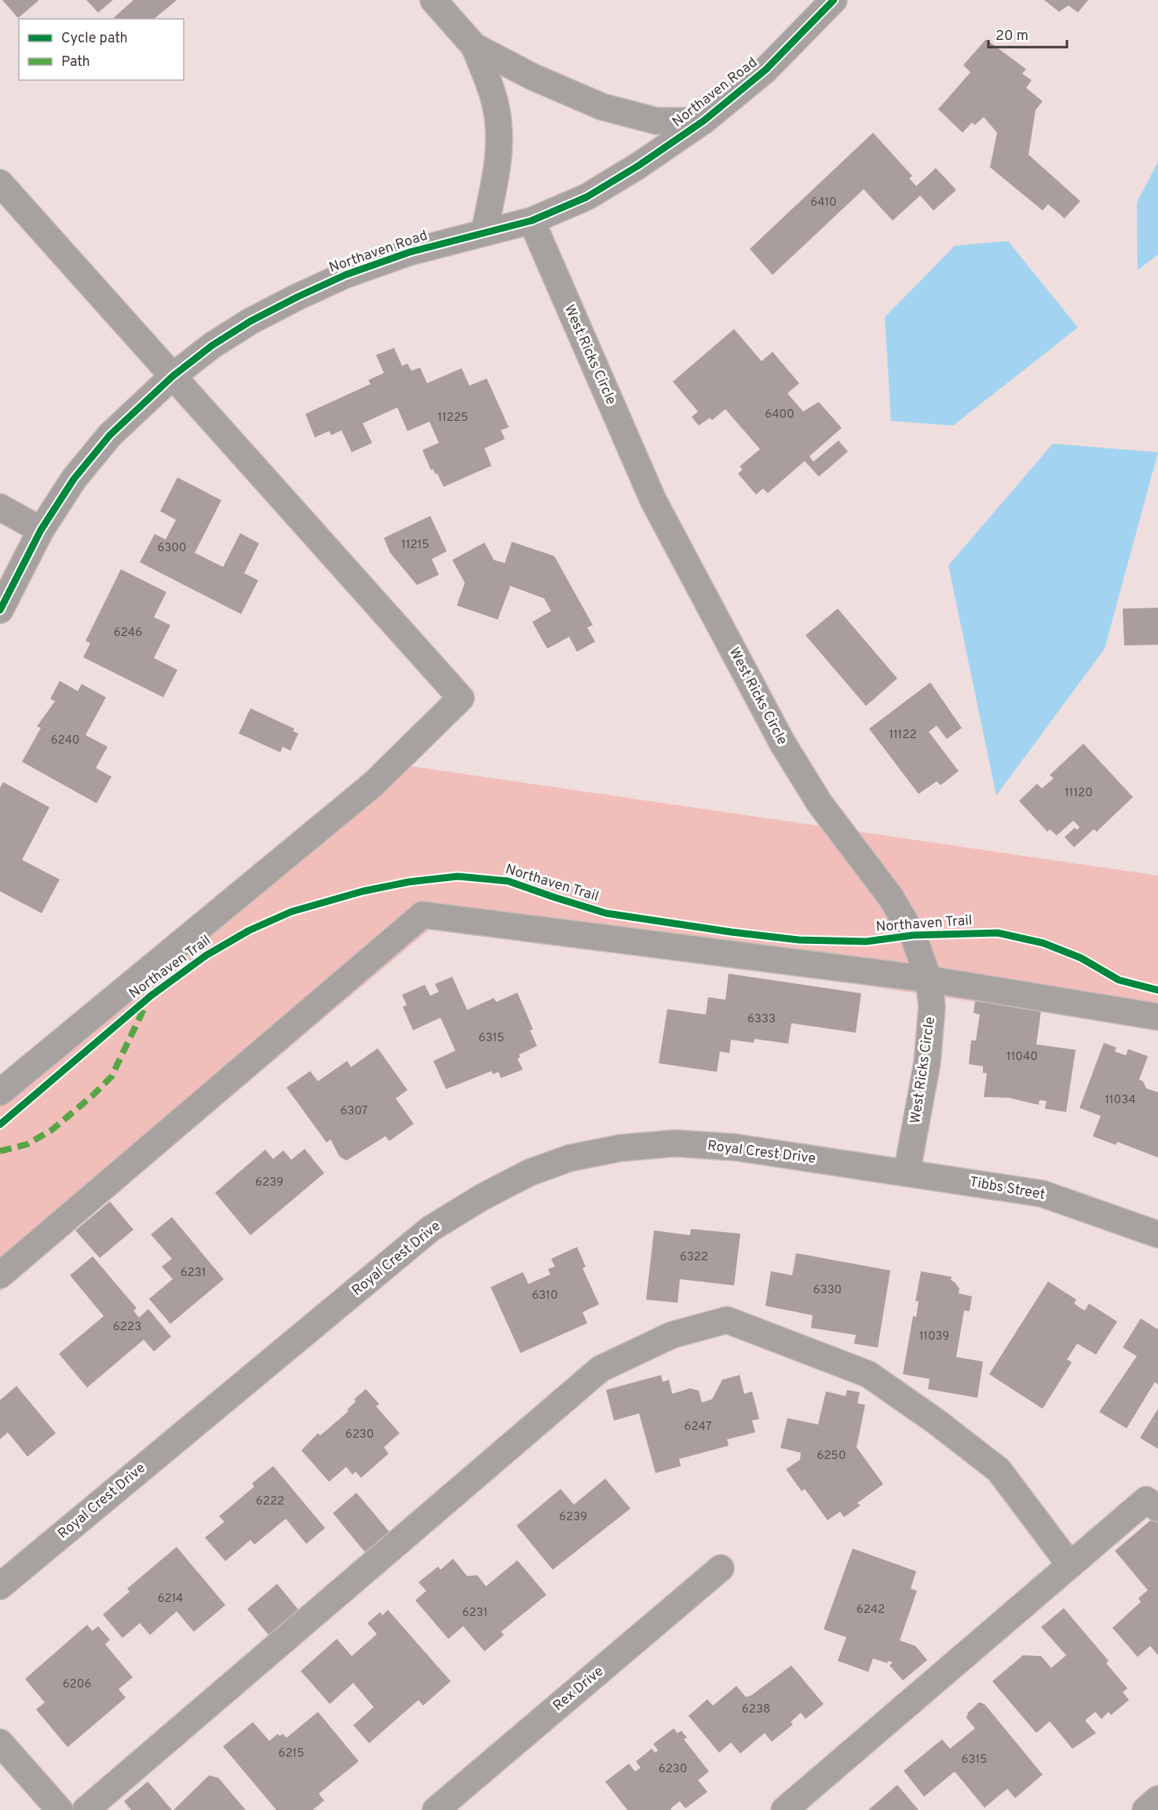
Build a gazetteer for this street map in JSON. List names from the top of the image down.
{
  "streets": {
    "street": [
      "Northaven Road",
      "West Ricks Circle",
      "Royal Crest Drive",
      "Tibbs Street",
      "Rex Drive"
    ],
    "cycle path": ["Northaven Trail"]
  },
  "crossings": [
    ["Northaven Road", "West Ricks Circle"],
    ["West Ricks Circle", "Royal Crest Drive"],
    ["West Ricks Circle", "Tibbs Street"],
    ["Royal Crest Drive", "Tibbs Street"]
  ],
  "house_numbers": [
    "6410",
    "6400",
    "11225",
    "11215",
    "6300",
    "6246",
    "11122",
    "6240",
    "11120",
    "6333",
    "6315",
    "11040",
    "11034",
    "6307",
    "6239",
    "6322",
    "6231",
    "6330",
    "6310",
    "6223",
    "11039",
    "6247",
    "6230",
    "6250",
    "6222",
    "6239",
    "6214",
    "6242",
    "6231",
    "6206",
    "6238",
    "6215",
    "6315",
    "6230"
  ],
  "legend": ["Cycle path", "Path"],
  "scale_bar": "20 m"
}
